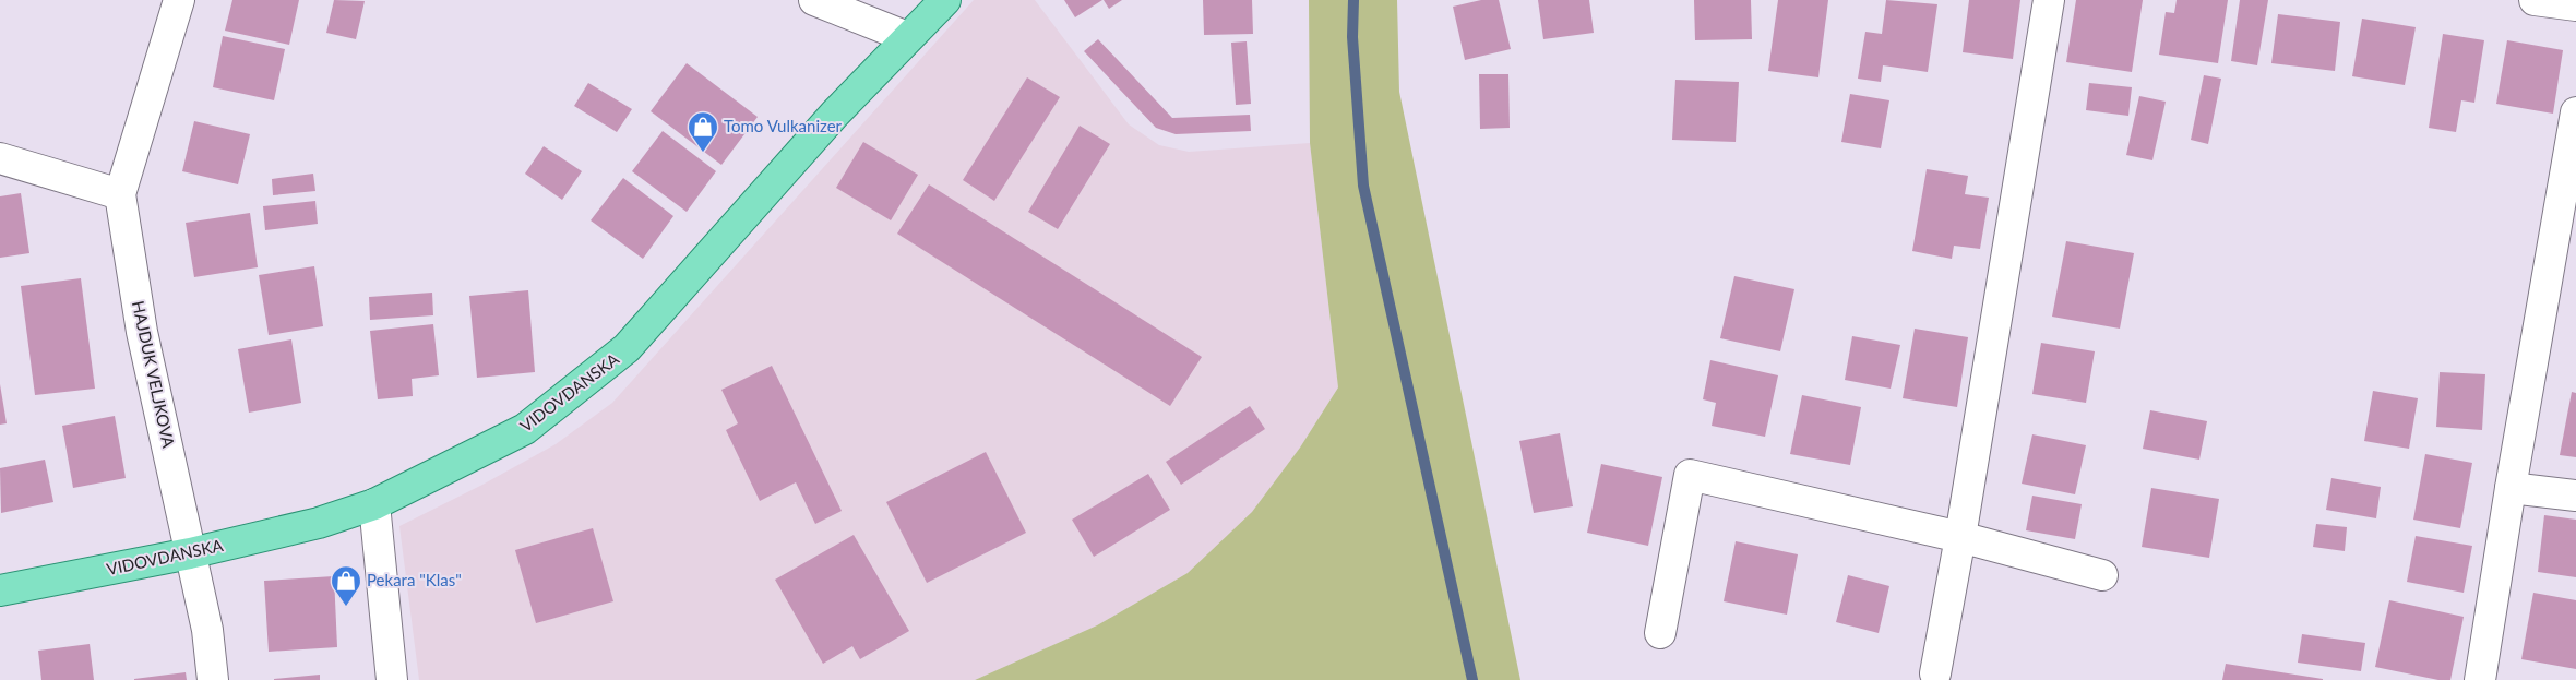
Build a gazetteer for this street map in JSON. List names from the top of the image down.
{
  "streets": {
    "main road": ["VIDOVDANSKA"],
    "street": ["HAJDUK VELJKOVA"]
  },
  "crossings": [
    ["HAJDUK VELJKOVA", "VIDOVDANSKA"]
  ],
  "places": {
    "shop": ["Tomo Vulkanizer", "Pekara \"Klas\""]
  }
}
